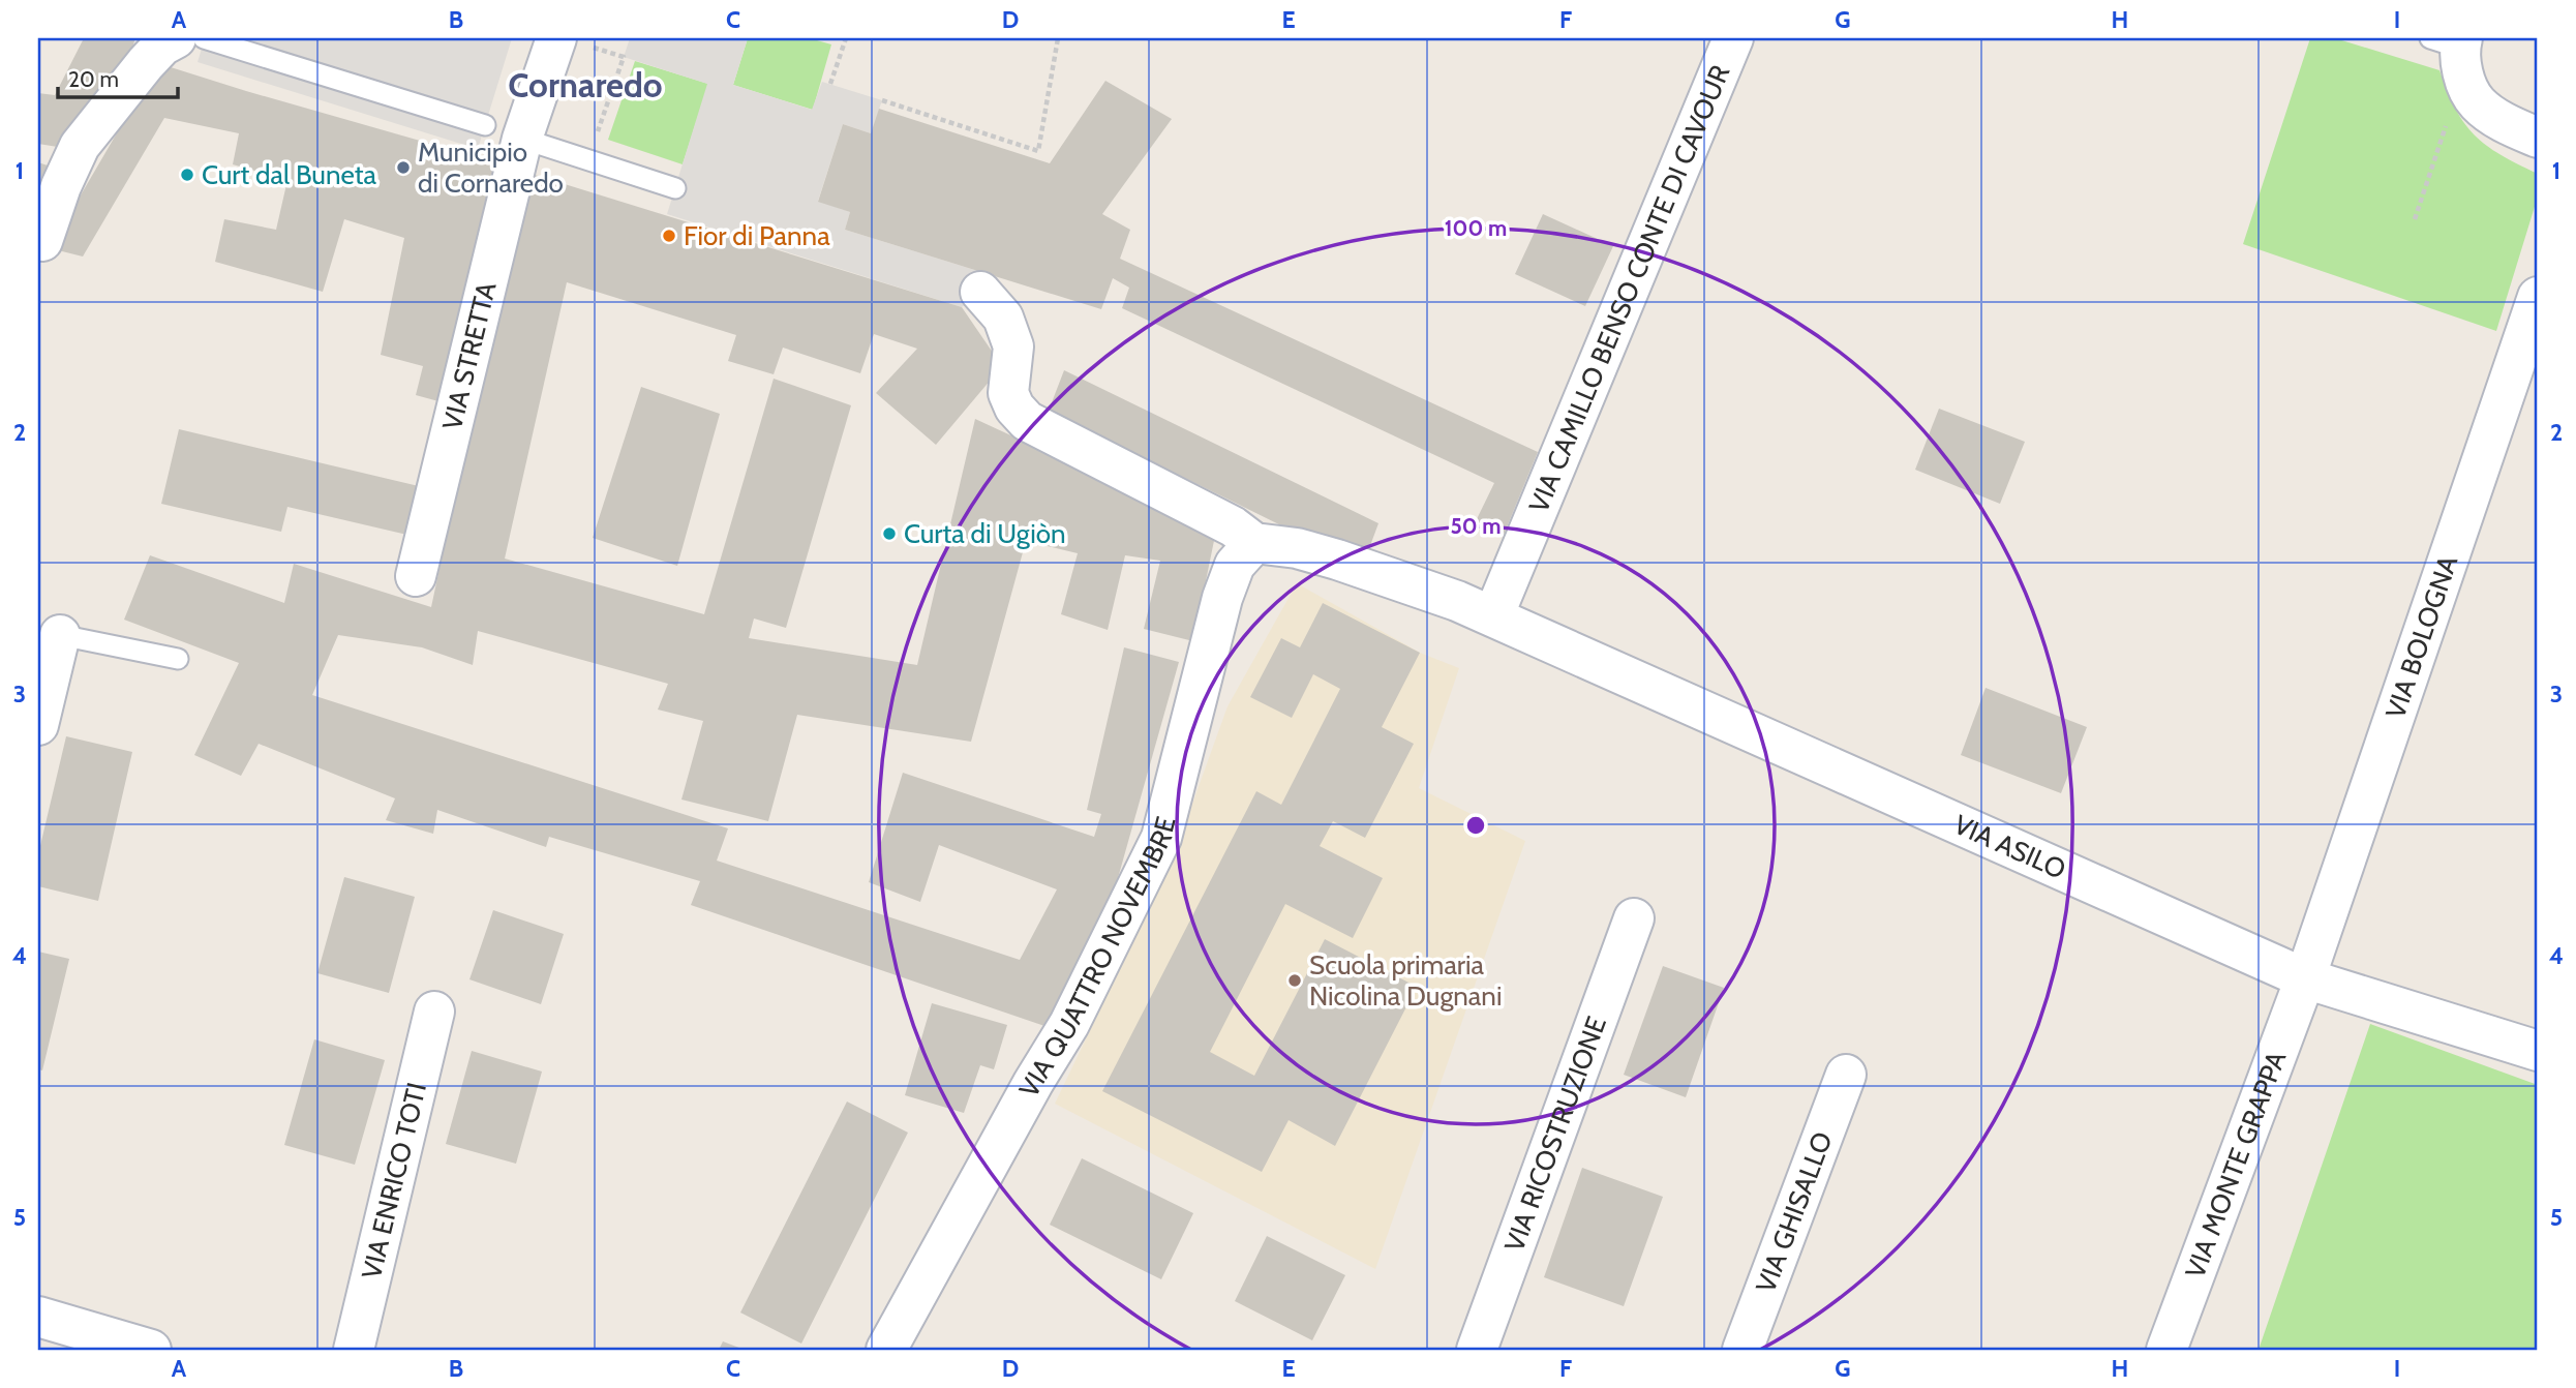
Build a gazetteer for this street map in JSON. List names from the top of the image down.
{
  "streets": {
    "street": [
      "VIA CAMILLO BENSO CONTE DI CAVOUR",
      "VIA STRETTA",
      "VIA BOLOGNA",
      "VIA ASILO",
      "VIA QUATTRO NOVEMBRE",
      "VIA RICOSTRUZIONE",
      "VIA MONTE GRAPPA",
      "VIA ENRICO TOTI",
      "VIA GHISALLO"
    ]
  },
  "crossings": [
    ["VIA CAMILLO BENSO CONTE DI CAVOUR", "VIA ASILO"],
    ["VIA BOLOGNA", "VIA ASILO"],
    ["VIA BOLOGNA", "VIA MONTE GRAPPA"],
    ["VIA ASILO", "VIA MONTE GRAPPA"]
  ],
  "districts": ["Cornaredo"],
  "places": [
    "Municipio di Cornaredo",
    "Curt dal Buneta",
    "Fior di Panna",
    "Curta di Ugiòn",
    "Scuola primaria Nicolina Dugnani"
  ],
  "scale_bar": "20 m",
  "grid": {
    "columns": [
      "A",
      "B",
      "C",
      "D",
      "E",
      "F",
      "G",
      "H",
      "I"
    ],
    "rows": [
      "1",
      "2",
      "3",
      "4",
      "5"
    ]
  },
  "rings": ["100 m", "50 m"]
}
